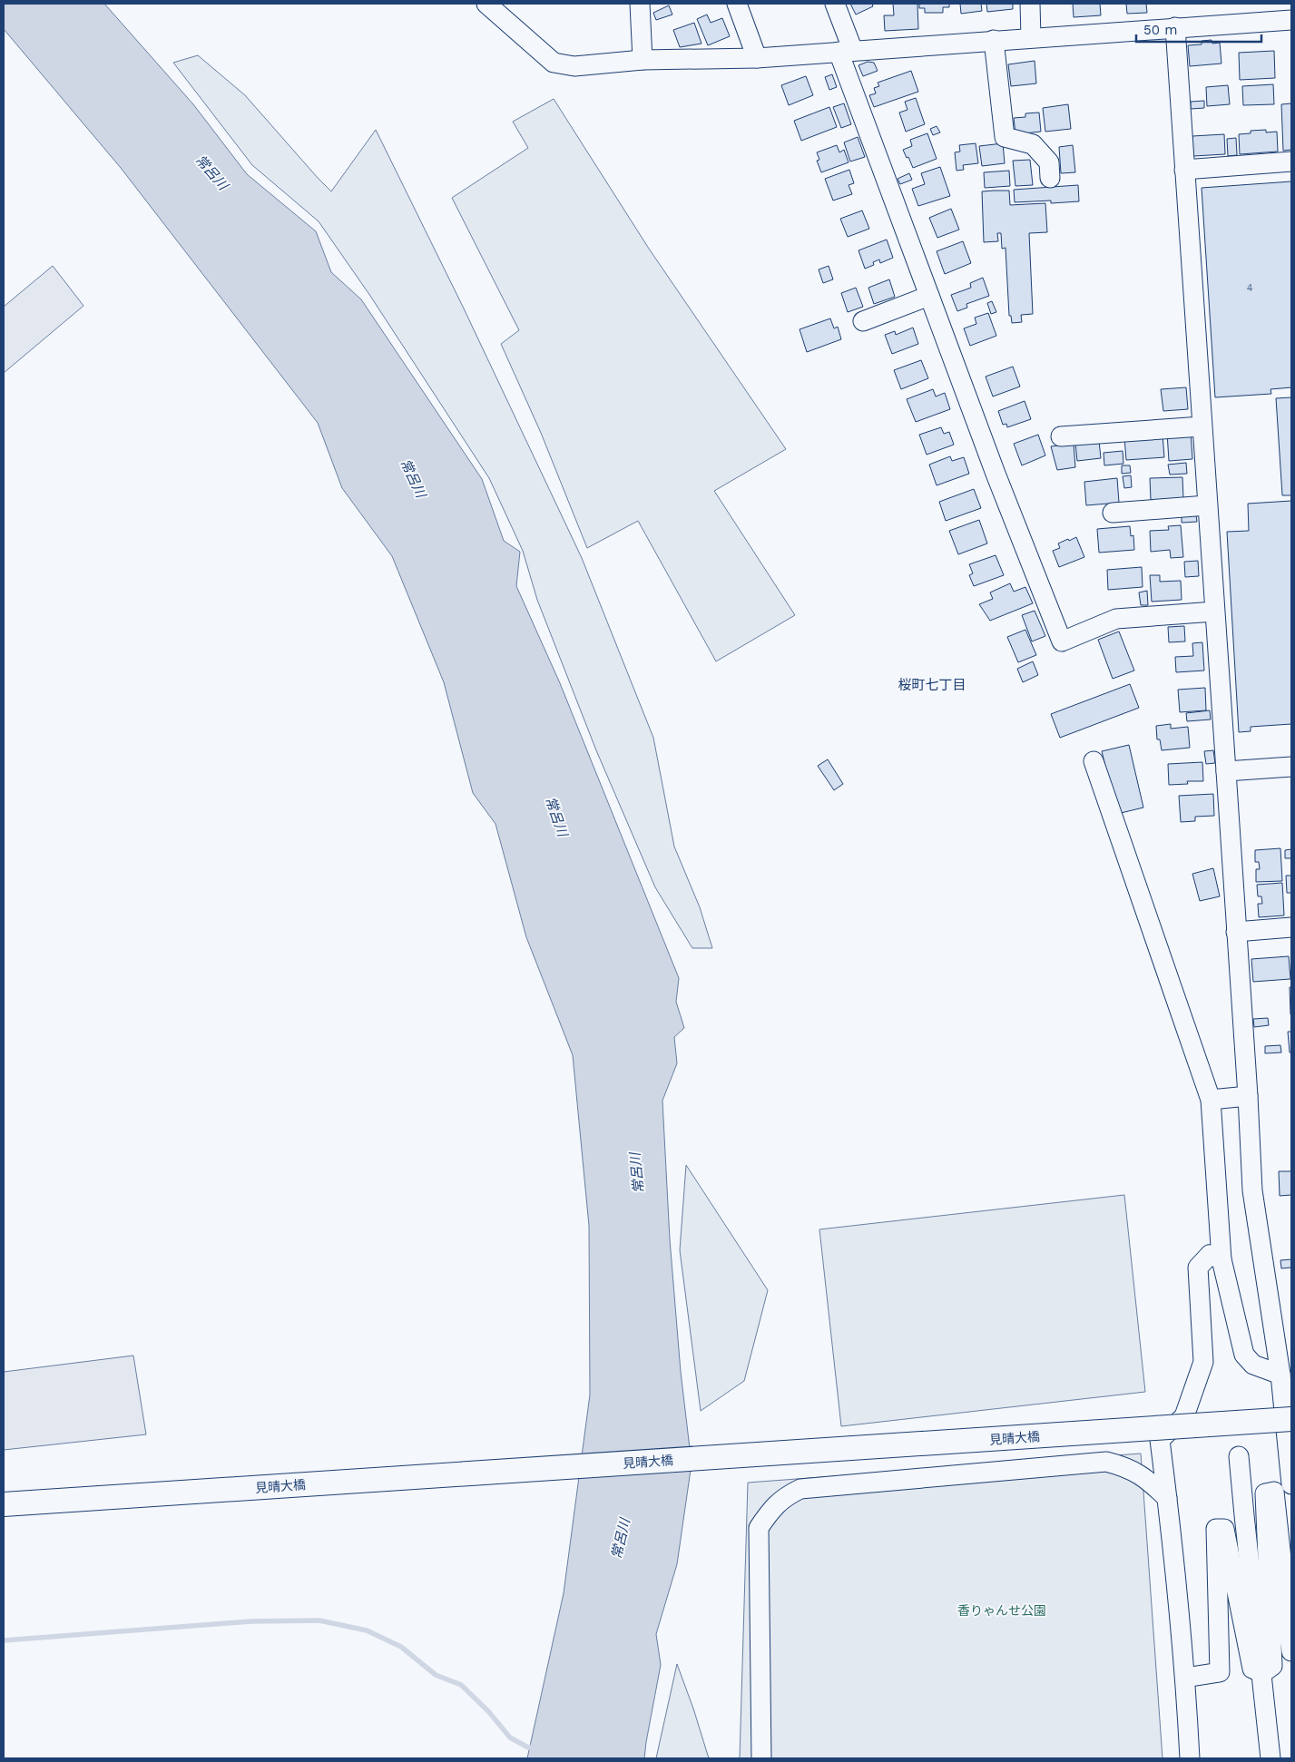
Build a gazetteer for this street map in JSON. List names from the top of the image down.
{
  "streets": {
    "main road": ["見晴大橋"]
  },
  "districts": ["桜町七丁目"],
  "water": ["常呂川"],
  "parks": ["香りゃんせ公園"],
  "house_numbers": ["4"],
  "scale_bar": "50 m"
}
